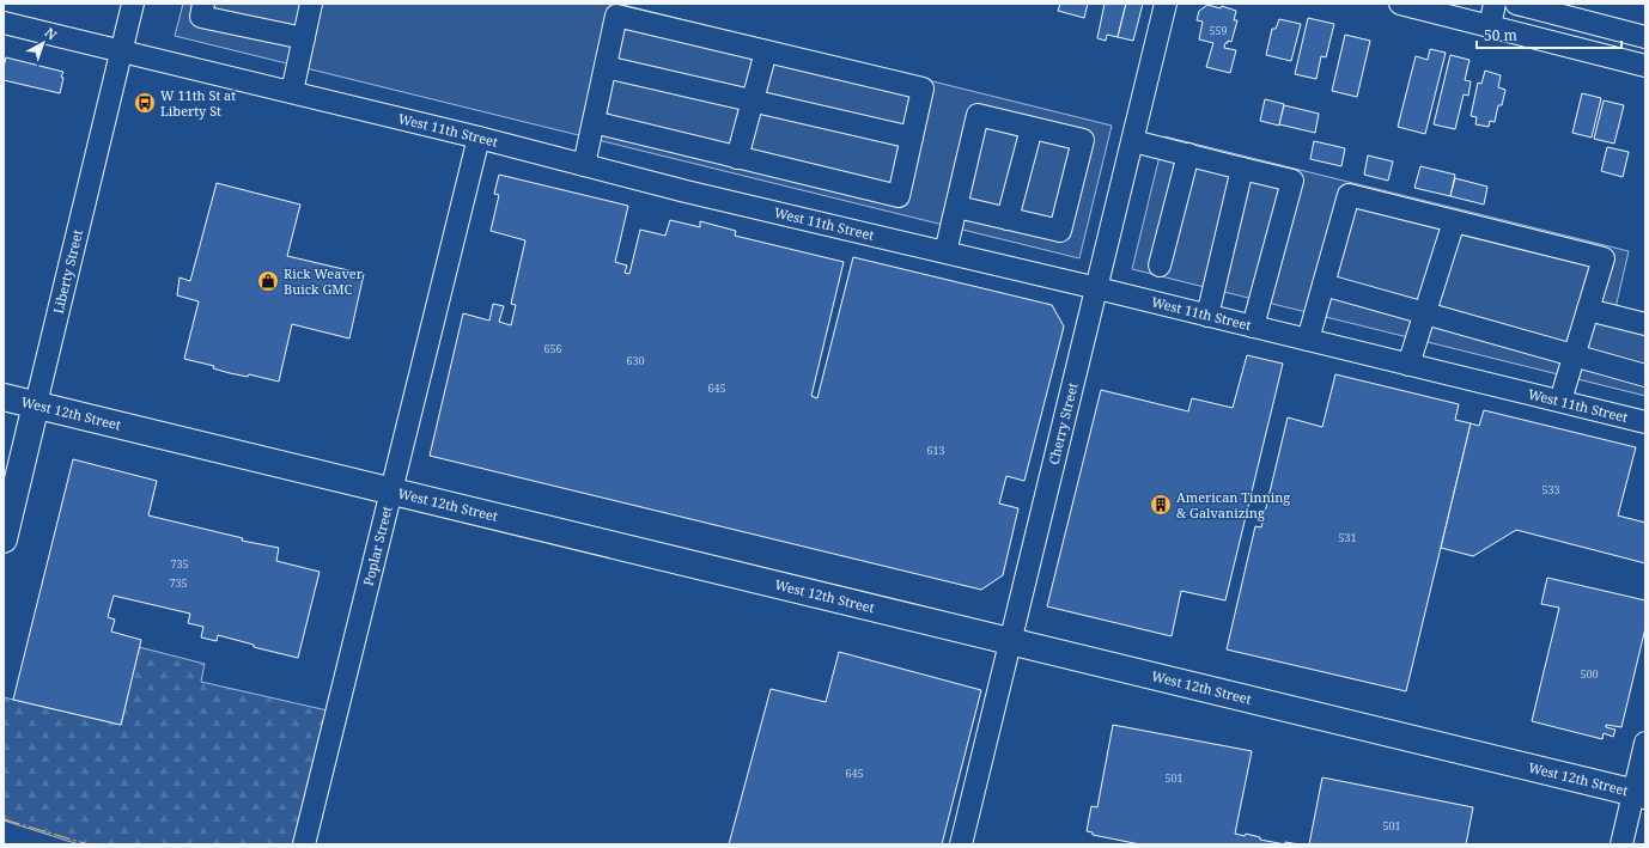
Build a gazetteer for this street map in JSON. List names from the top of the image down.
{
  "streets": {
    "main road": ["Liberty Street", "West 12th Street"],
    "street": ["West 11th Street", "Cherry Street", "Poplar Street"]
  },
  "crossings": [
    ["West 11th Street", "Liberty Street"],
    ["West 11th Street", "Cherry Street"],
    ["West 11th Street", "Poplar Street"],
    ["Liberty Street", "West 12th Street"],
    ["West 12th Street", "Cherry Street"],
    ["West 12th Street", "Poplar Street"]
  ],
  "places": {
    "bus stop": ["W 11th St at Liberty St"],
    "shop": ["Rick Weaver Buick GMC"],
    "building": ["American Tinning & Galvanizing"]
  },
  "house_numbers": [
    "559",
    "656",
    "630",
    "645",
    "613",
    "533",
    "531",
    "735",
    "735",
    "500",
    "645",
    "501",
    "501"
  ],
  "scale_bar": "50 m",
  "north": "top right"
}
